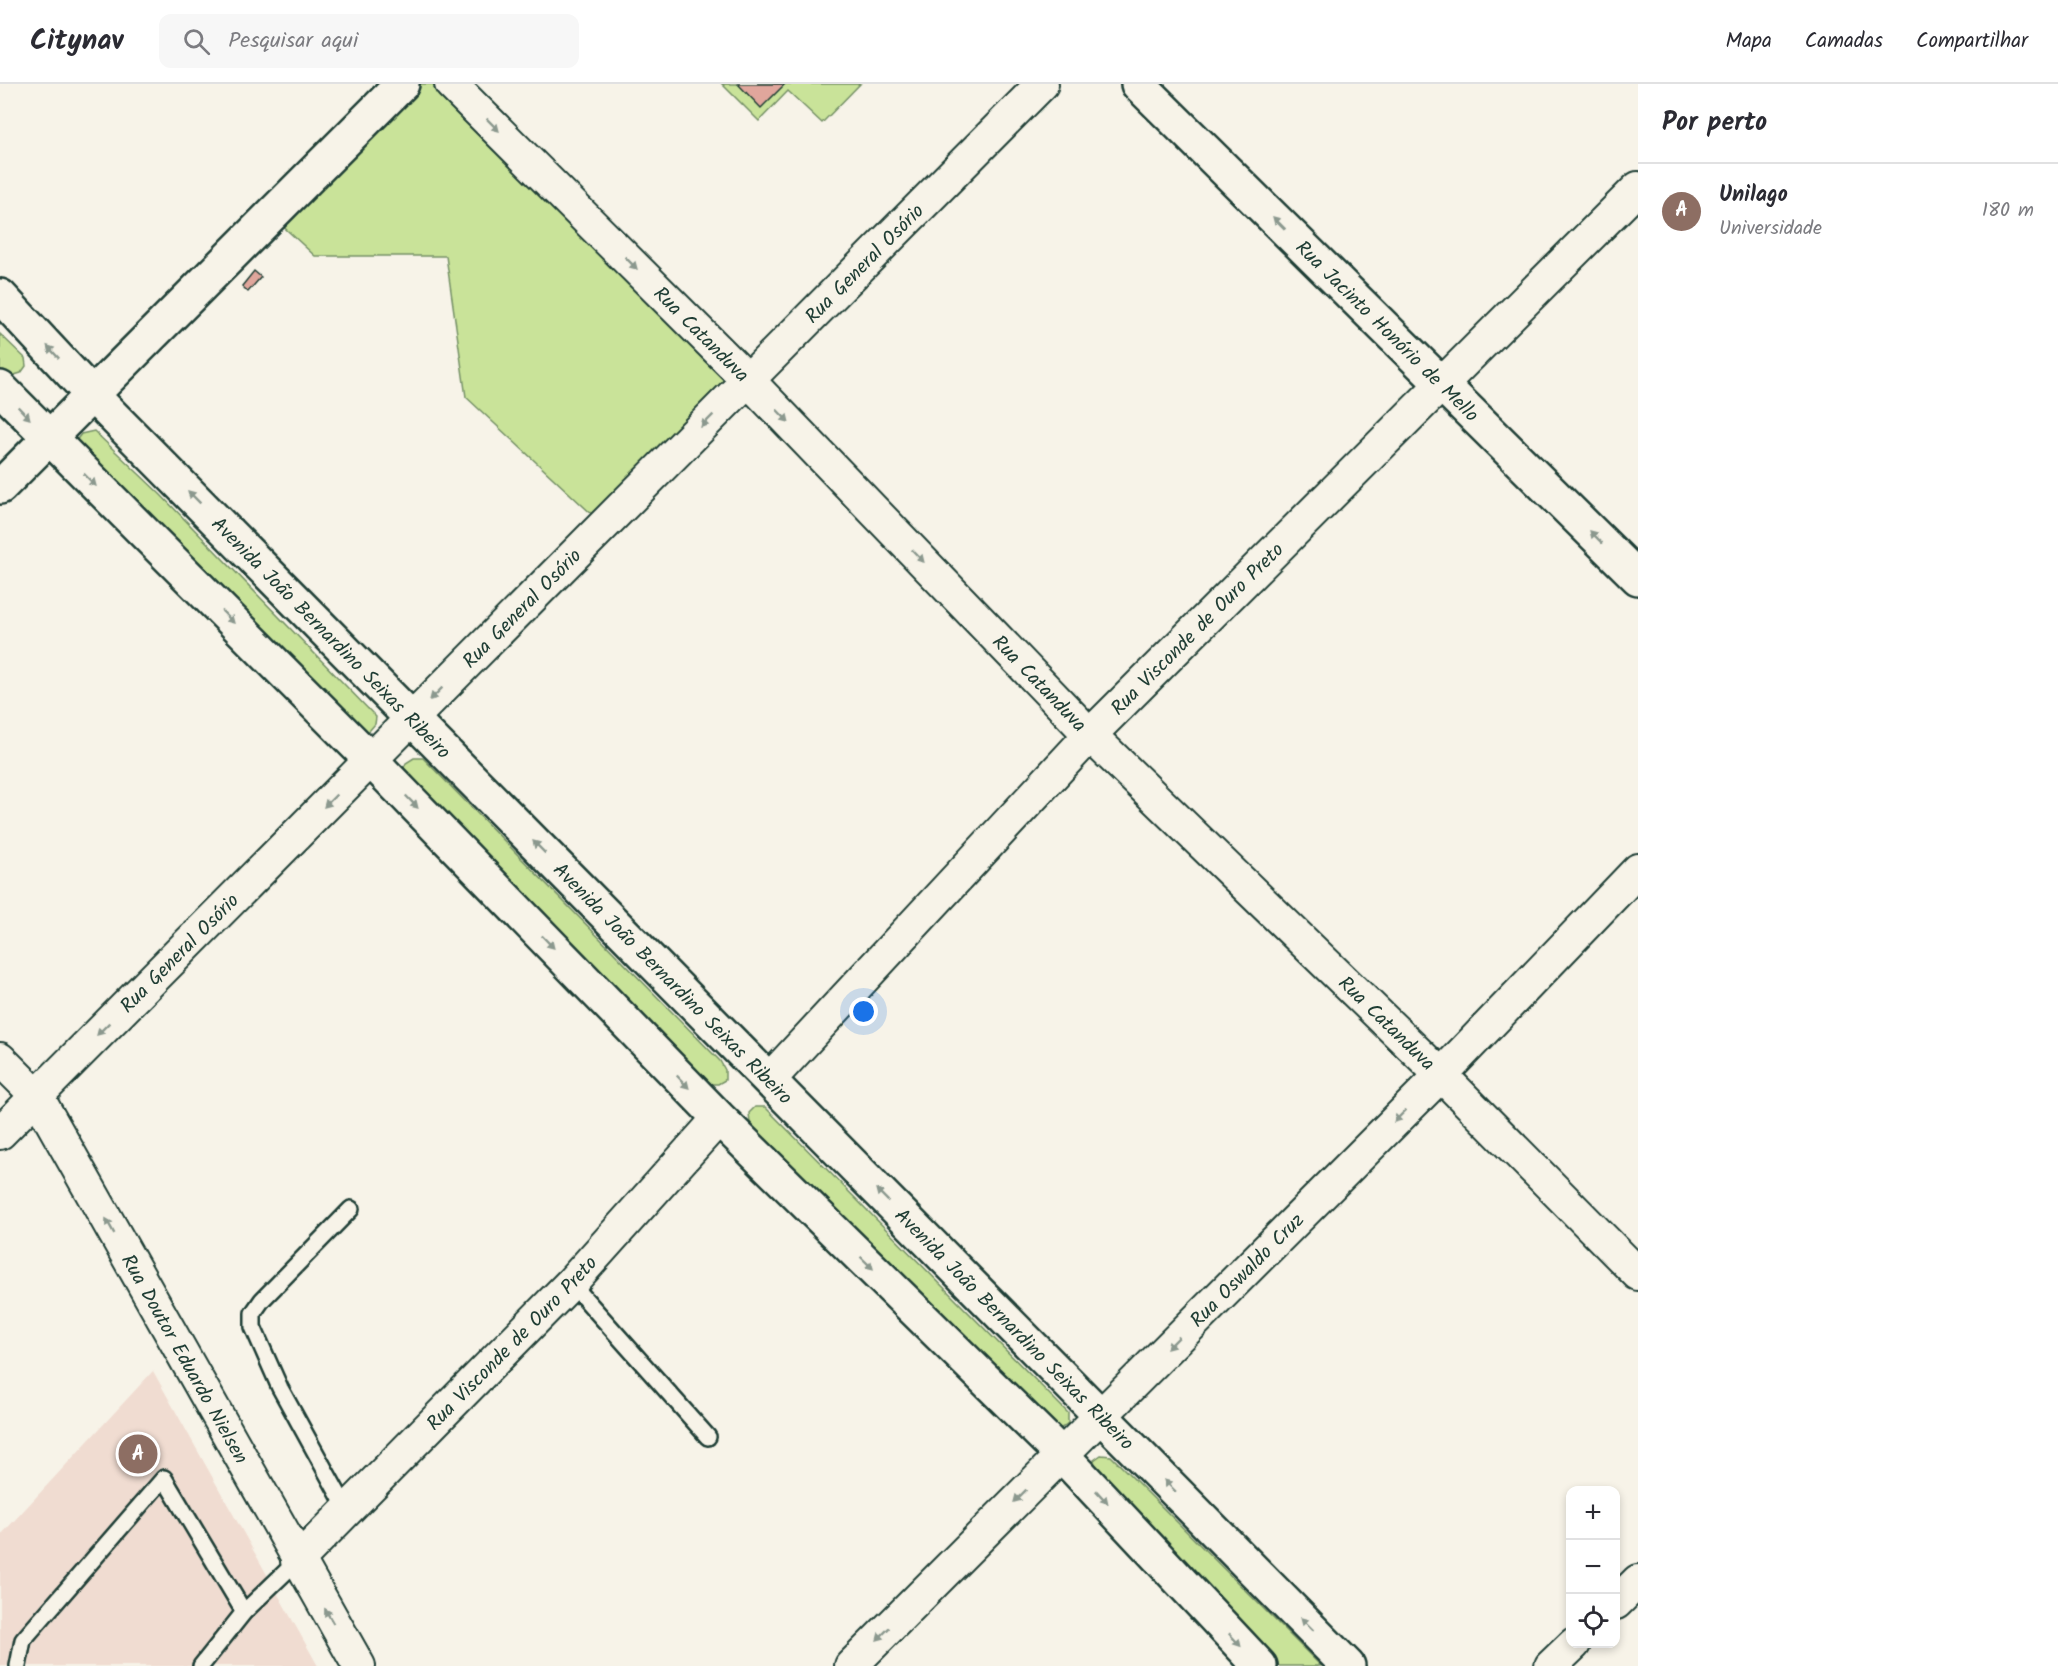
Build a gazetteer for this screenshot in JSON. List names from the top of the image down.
{
  "streets": {
    "main road": ["Rua Jacinto Honório de Mello", "Avenida João Bernardino Seixas Ribeiro"],
    "street": [
      "Rua General Osório",
      "Rua Catanduva",
      "Rua Visconde de Ouro Preto",
      "Rua Oswaldo Cruz",
      "Rua Doutor Eduardo Nielsen"
    ]
  },
  "crossings": [
    ["Rua General Osório", "Rua Catanduva"],
    ["Rua General Osório", "Avenida João Bernardino Seixas Ribeiro"],
    ["Rua General Osório", "Rua Doutor Eduardo Nielsen"],
    ["Rua Jacinto Honório de Mello", "Rua Visconde de Ouro Preto"],
    ["Rua Catanduva", "Rua Visconde de Ouro Preto"],
    ["Rua Catanduva", "Rua Oswaldo Cruz"],
    ["Rua Visconde de Ouro Preto", "Avenida João Bernardino Seixas Ribeiro"],
    ["Rua Visconde de Ouro Preto", "Rua Doutor Eduardo Nielsen"],
    ["Avenida João Bernardino Seixas Ribeiro", "Rua Oswaldo Cruz"]
  ],
  "one_way": [
    "Rua General Osório",
    "Rua Jacinto Honório de Mello",
    "Rua Catanduva",
    "Rua Oswaldo Cruz",
    "Rua Doutor Eduardo Nielsen"
  ],
  "page": {
    "header": "Citynav",
    "search": "Pesquisar aqui",
    "nav": ["Mapa", "Camadas", "Compartilhar"],
    "heading": "Por perto",
    "list": [
      {
        "mark": "A",
        "name": "Unilago",
        "note": "Universidade",
        "value": "180 m"
      }
    ],
    "pins": "A",
    "map_buttons": ["+", "−"]
  }
}
